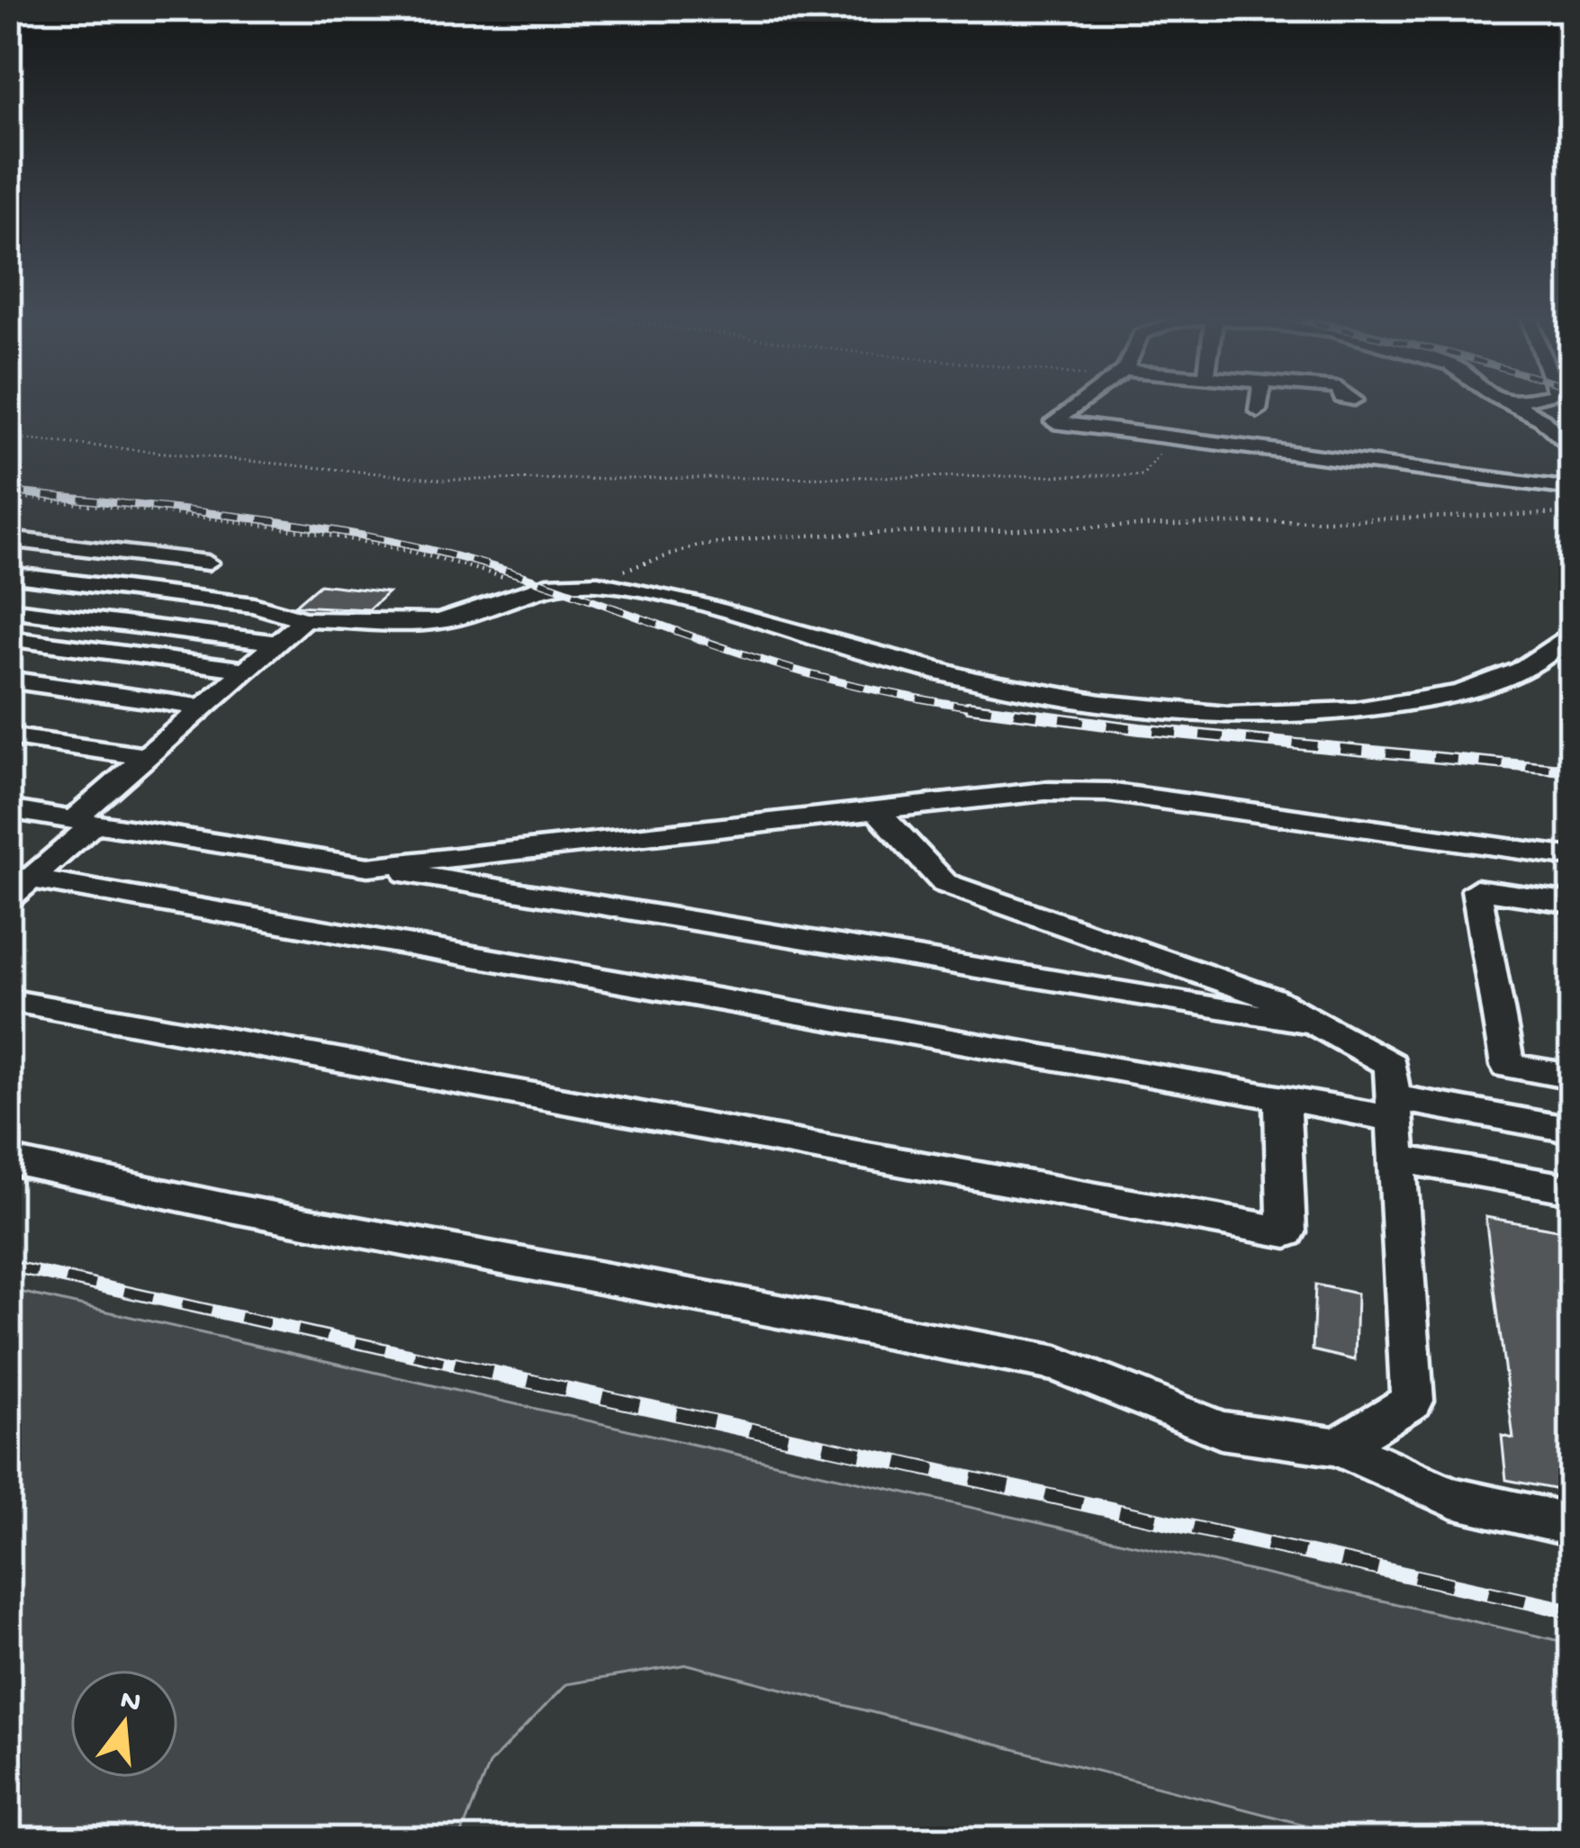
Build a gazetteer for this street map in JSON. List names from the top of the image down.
{
  "north": "top"
}
